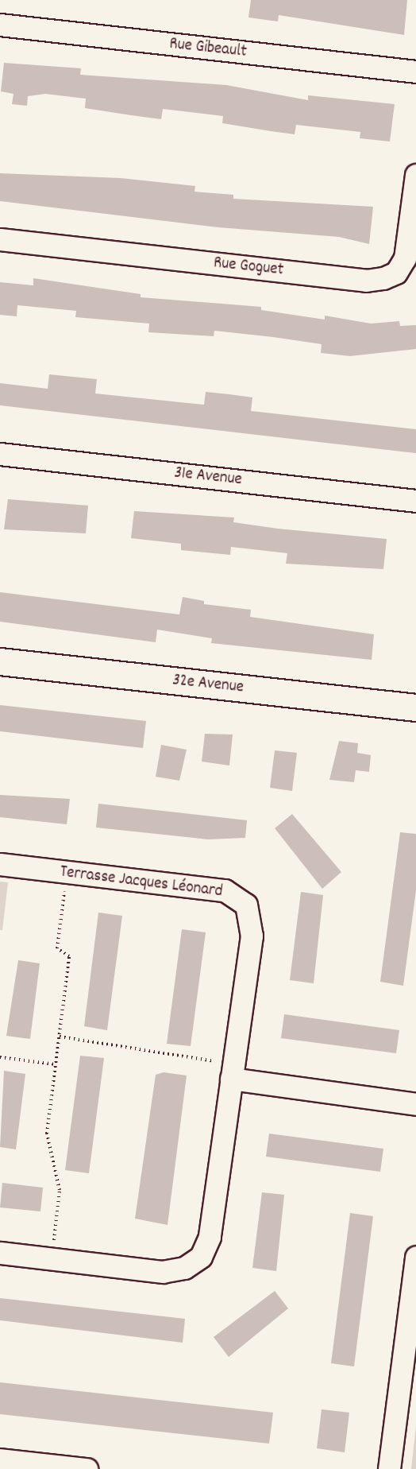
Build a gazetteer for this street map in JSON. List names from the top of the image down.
{
  "streets": {
    "street": [
      "Rue Gibeault",
      "Rue Goguet",
      "31e Avenue",
      "32e Avenue",
      "Terrasse Jacques Léonard"
    ]
  }
}
